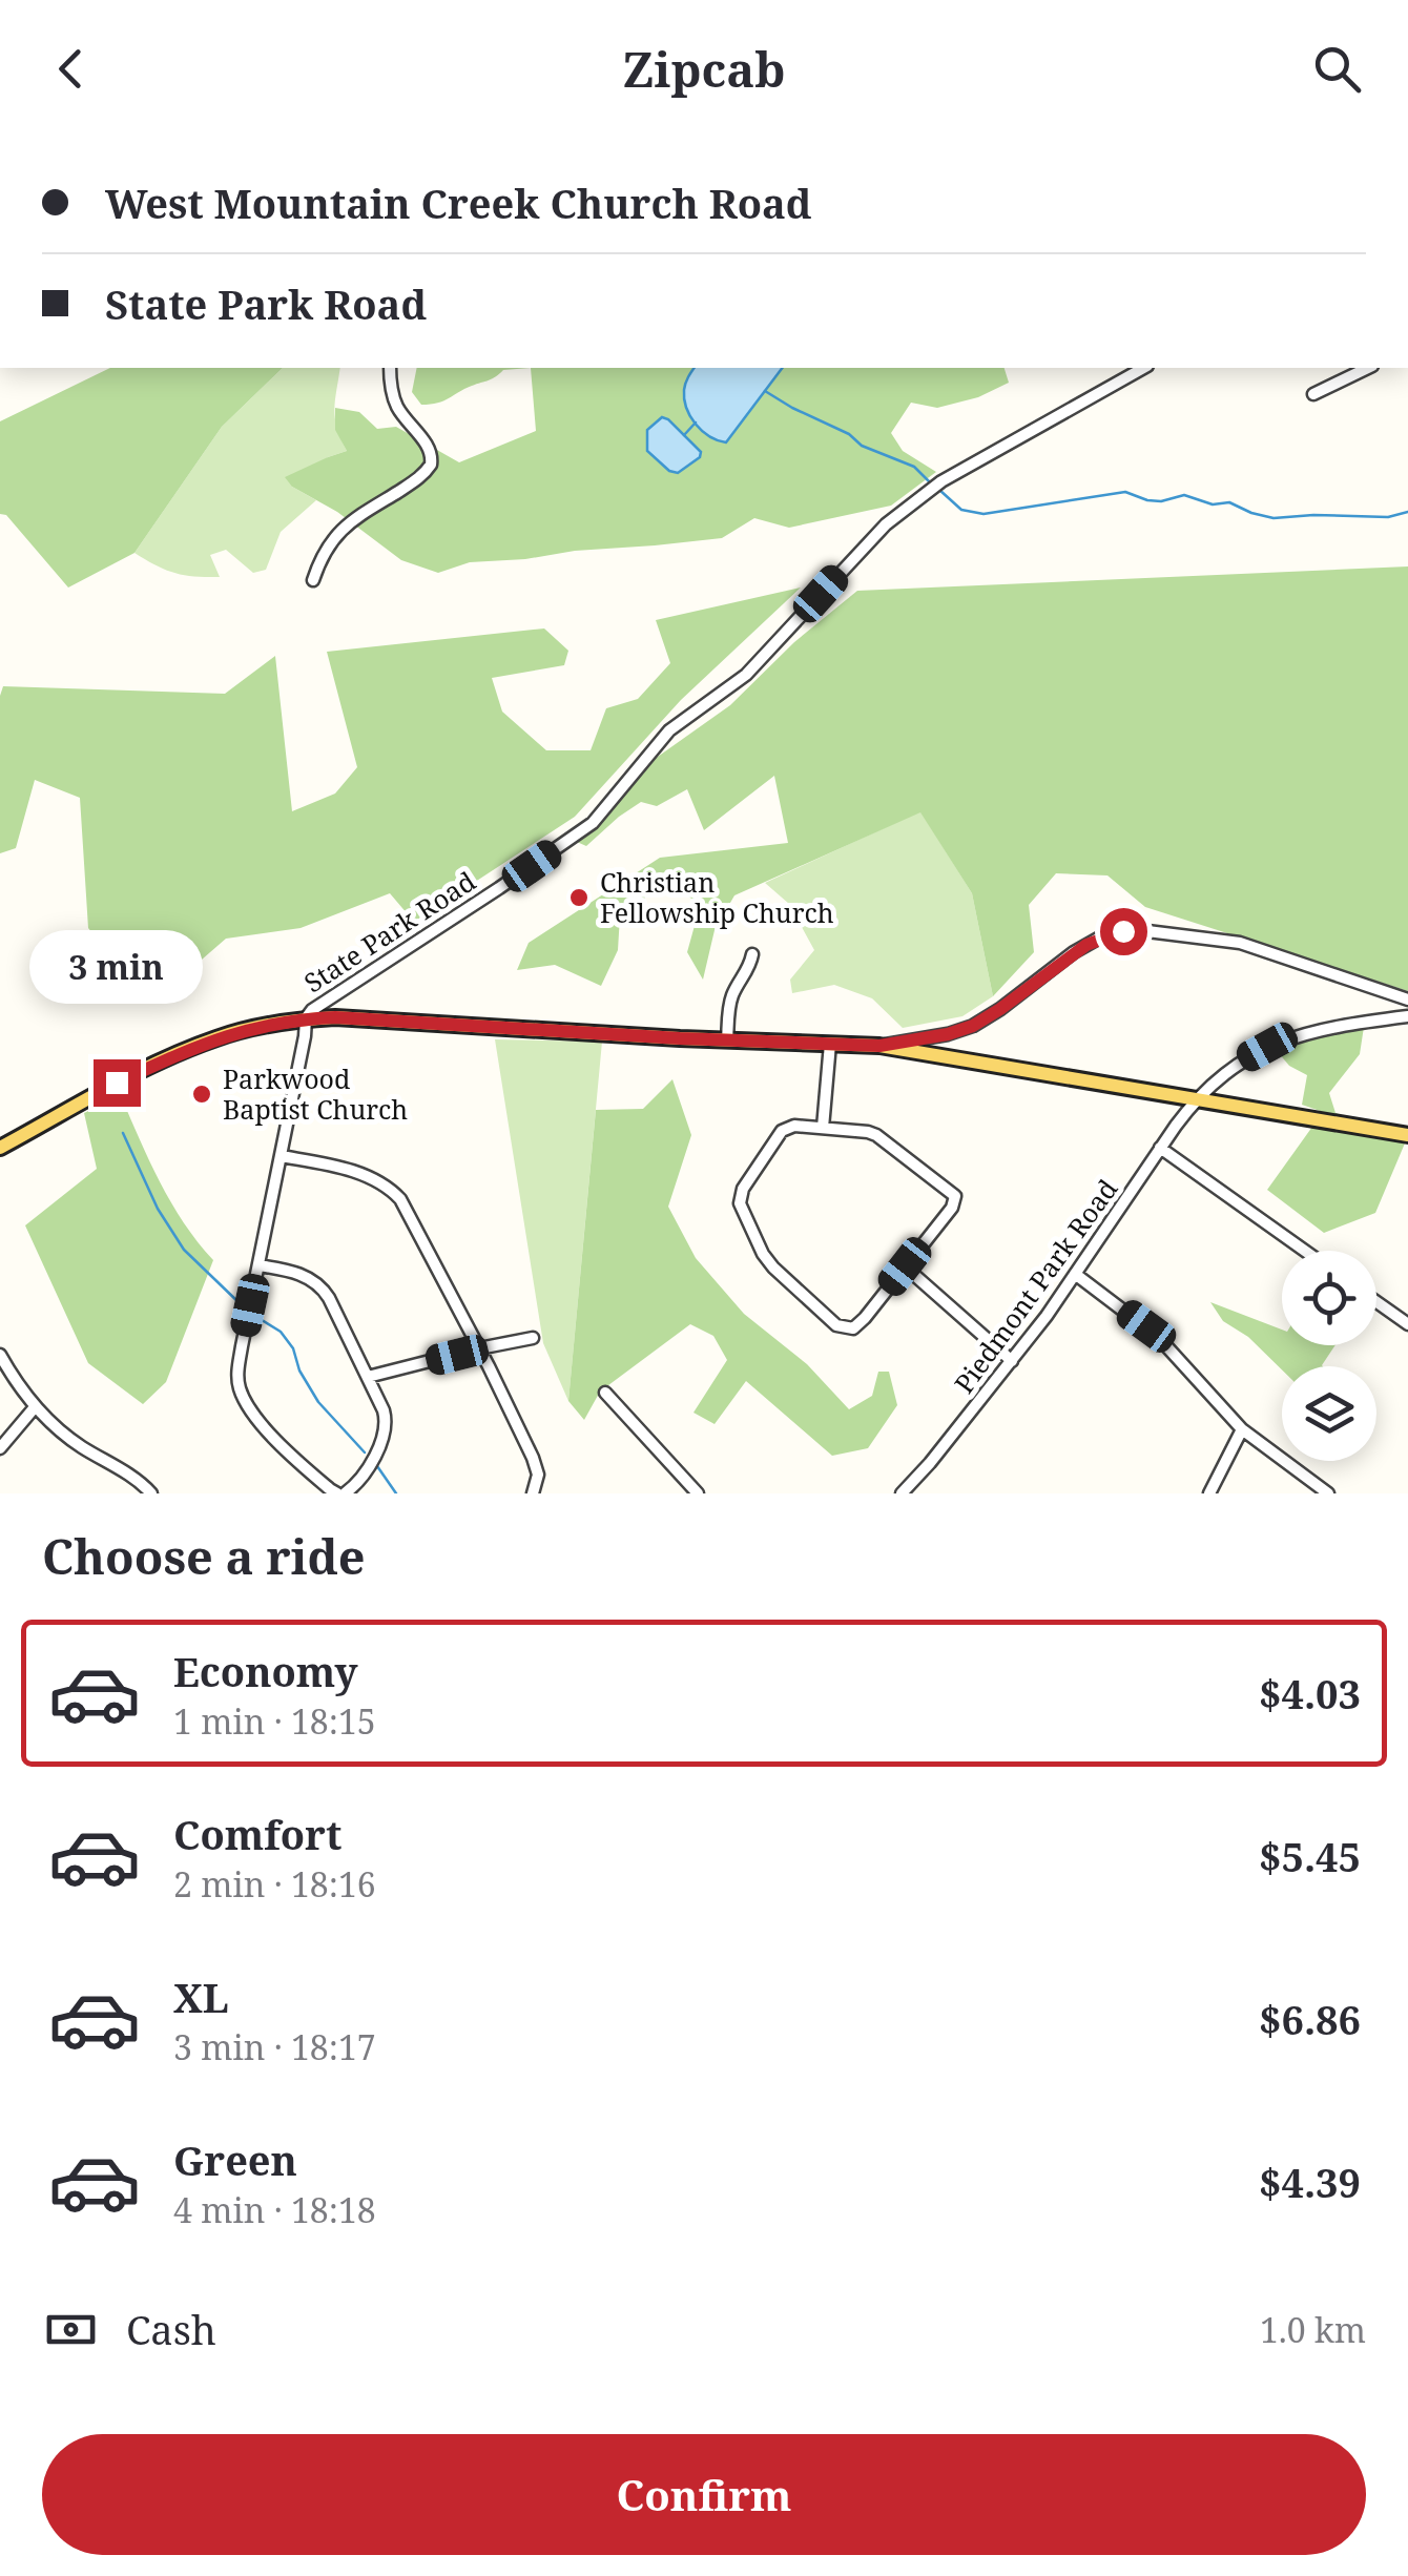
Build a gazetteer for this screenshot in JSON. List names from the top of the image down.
{
  "streets": {
    "main road": ["State Park Road"],
    "street": ["Piedmont Park Road"]
  },
  "places": ["Christian Fellowship Church", "Parkwood Baptist Church"],
  "page": {
    "header": "Zipcab",
    "banner": ["West Mountain Creek Church Road", "State Park Road"],
    "bubble": "3 min",
    "heading": "Choose a ride",
    "list": [
      {
        "name": "Economy",
        "note": "1 min · 18:15",
        "value": "$4.03"
      },
      {
        "name": "Comfort",
        "note": "2 min · 18:16",
        "value": "$5.45"
      },
      {
        "name": "XL",
        "note": "3 min · 18:17",
        "value": "$6.86"
      },
      {
        "name": "Green",
        "note": "4 min · 18:18",
        "value": "$4.39"
      }
    ],
    "pay": ["Cash", "1.0 km"],
    "buttons": "Confirm"
  }
}
